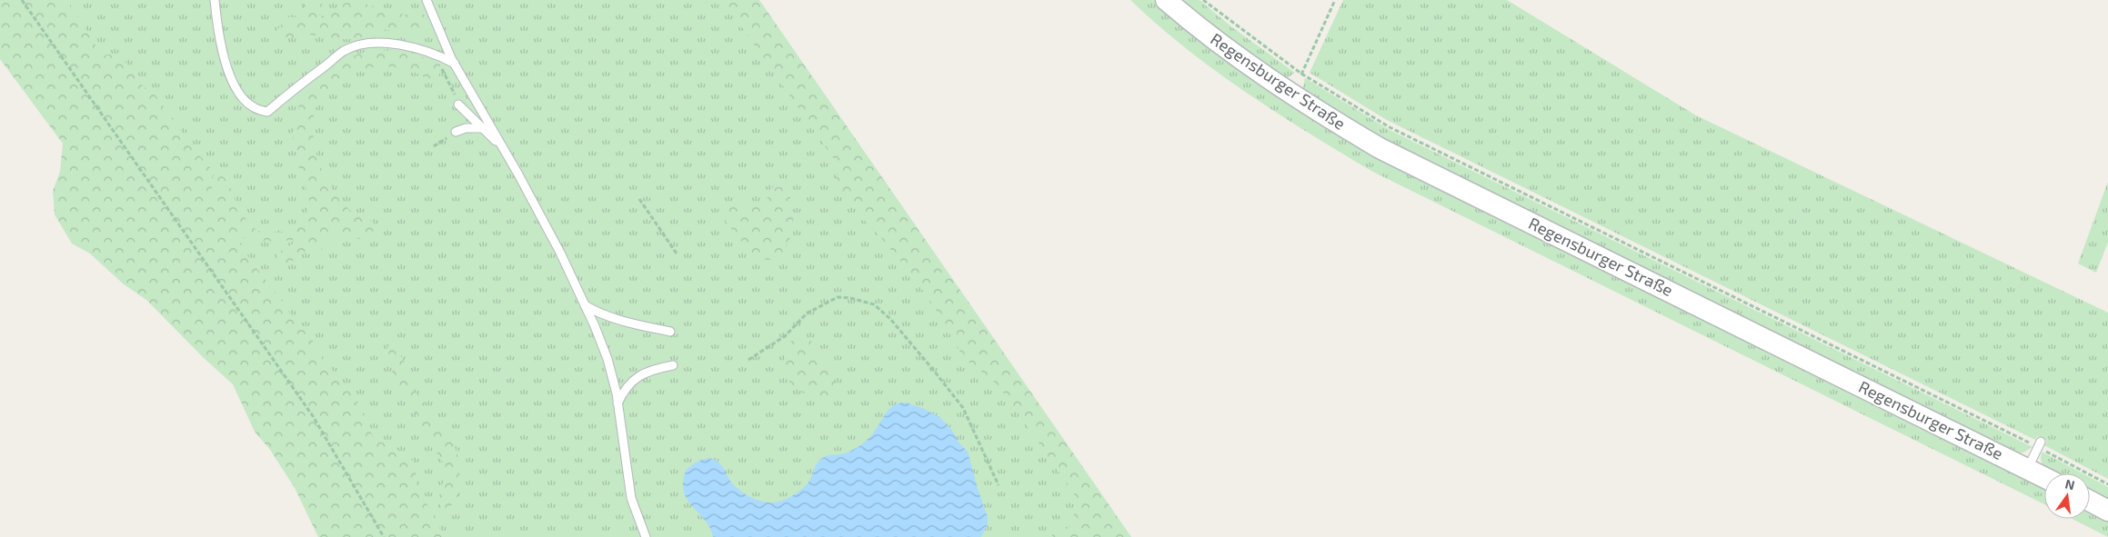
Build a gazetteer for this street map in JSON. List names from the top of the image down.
{
  "streets": {
    "street": ["Regensburger Straße"]
  },
  "north": "top"
}
